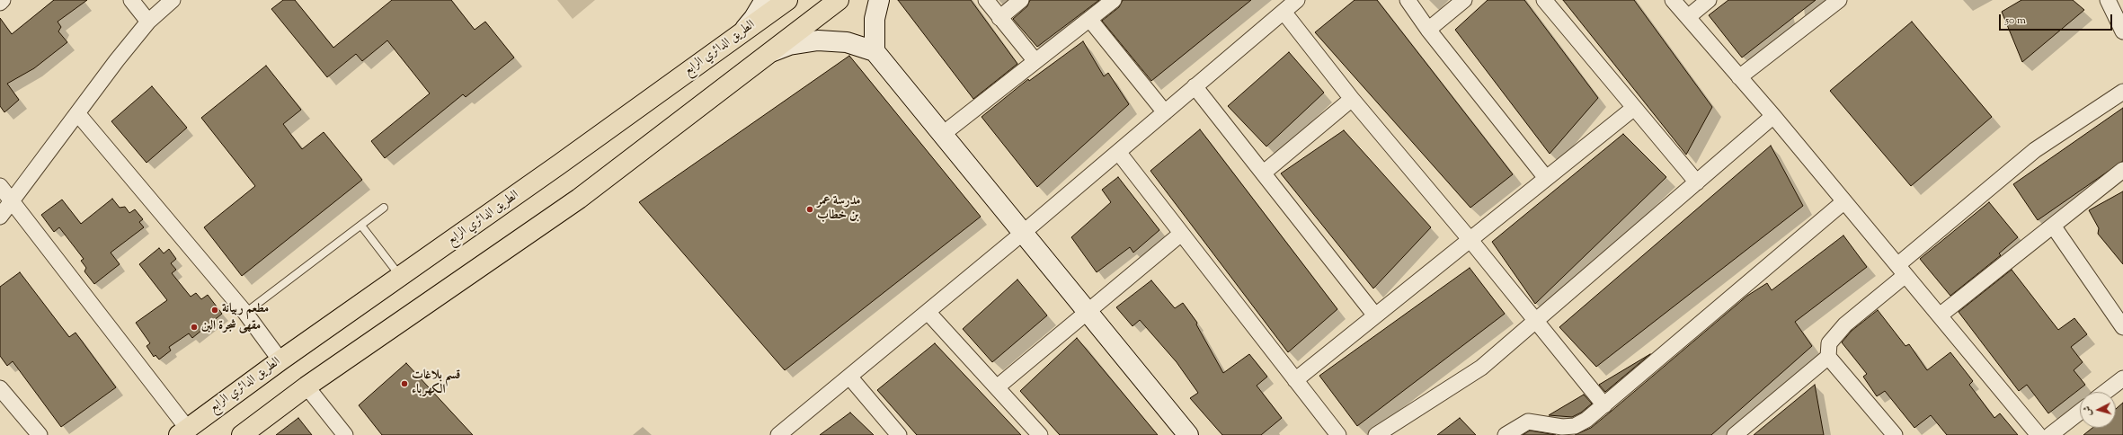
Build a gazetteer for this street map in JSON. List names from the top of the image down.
{
  "streets": {
    "main road": ["الطريق الدائري الرابع"]
  },
  "places": [
    "مدرسة عمر بن خطاب",
    "مطعم ربيانة",
    "مقهى شجرة البن",
    "قسم بلاغات الكهرباء"
  ],
  "scale_bar": "50 m",
  "north": "left"
}
